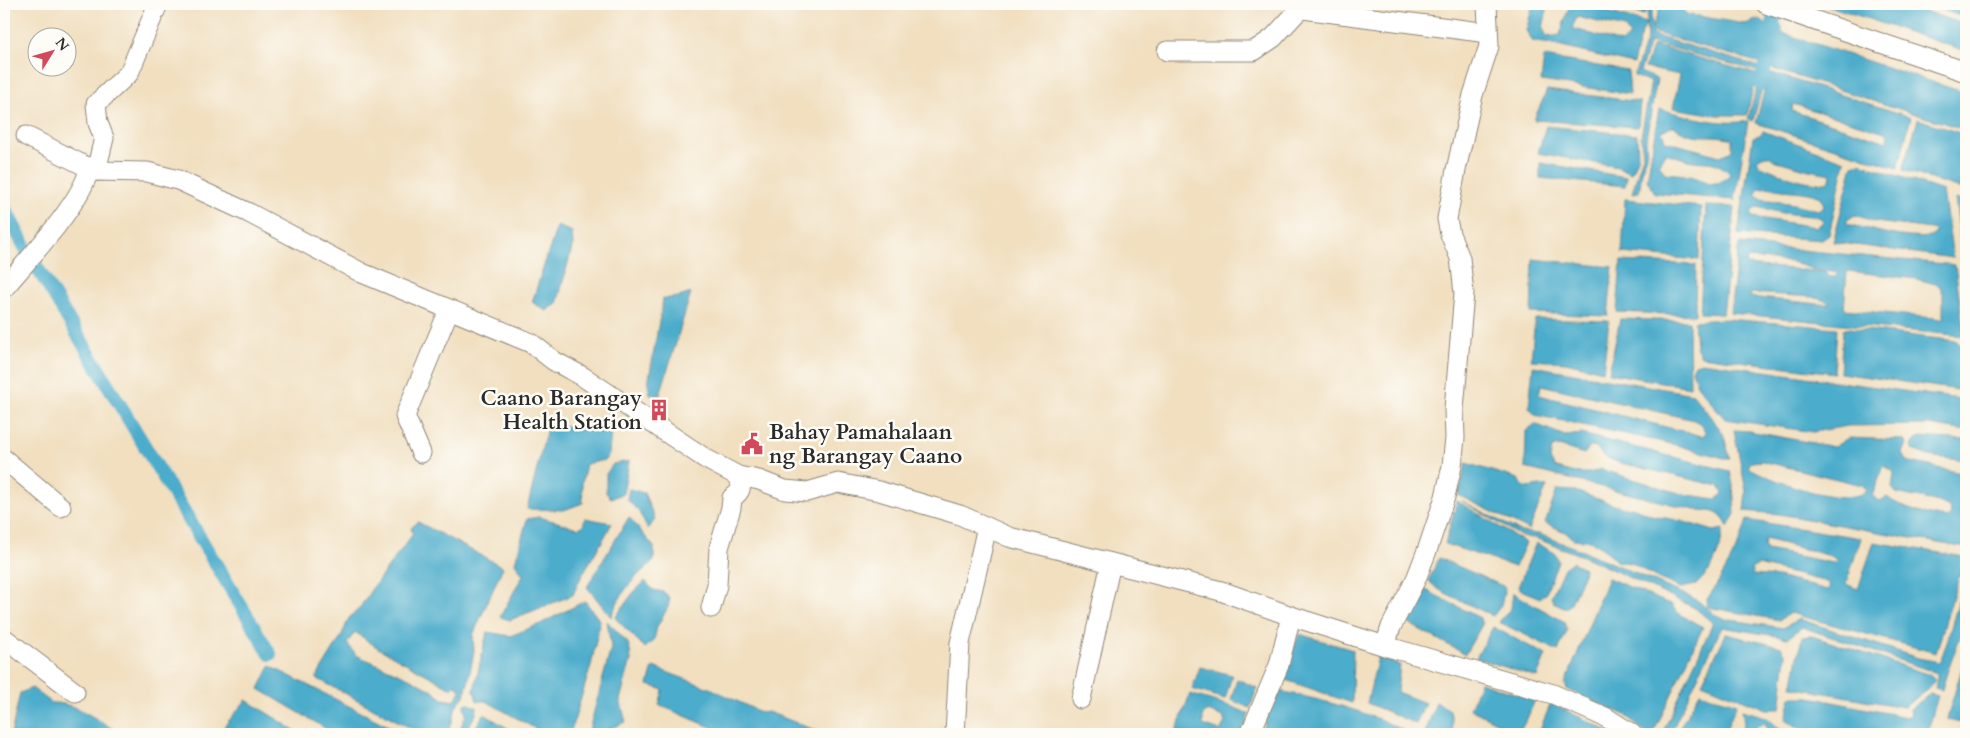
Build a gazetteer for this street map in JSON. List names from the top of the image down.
{
  "places": {
    "building": ["Caano Barangay Health Station"],
    "public building": ["Bahay Pamahalaan ng Barangay Caano"]
  },
  "north": "top right"
}
